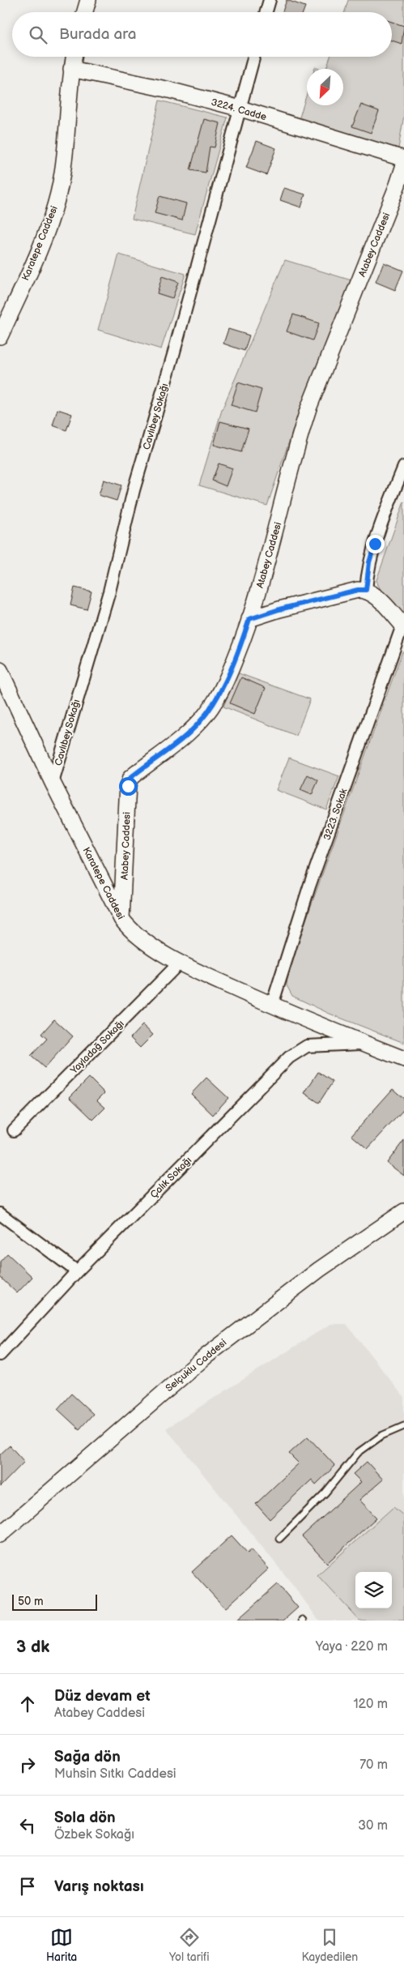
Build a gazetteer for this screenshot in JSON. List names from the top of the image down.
{
  "streets": {
    "street": [
      "3224. Cadde",
      "Karatepe Caddesi",
      "Atabey Caddesi",
      "Cavlıbey Sokağı",
      "3223. Sokak",
      "Yayladağ Sokağı",
      "Çalık Sokağı",
      "Selçuklu Caddesi"
    ]
  },
  "crossings": [
    ["3224. Cadde", "Karatepe Caddesi"],
    ["3224. Cadde", "Cavlıbey Sokağı"],
    ["Karatepe Caddesi", "Atabey Caddesi"],
    ["Karatepe Caddesi", "Cavlıbey Sokağı"],
    ["Karatepe Caddesi", "3223. Sokak"],
    ["Karatepe Caddesi", "Yayladağ Sokağı"],
    ["Karatepe Caddesi", "Çalık Sokağı"]
  ],
  "scale_bar": "50 m",
  "north": "bottom left",
  "page": {
    "search": "Burada ara",
    "scale": "50 m",
    "heading": ["3 dk", "Yaya · 220 m"],
    "list": [
      ["Düz devam et", "Atabey Caddesi", "120 m"],
      ["Sağa dön", "Muhsin Sıtkı Caddesi", "70 m"],
      ["Sola dön", "Özbek Sokağı", "30 m"],
      "Varış noktası"
    ],
    "nav": ["Harita", "Yol tarifi", "Kaydedilen"]
  }
}
